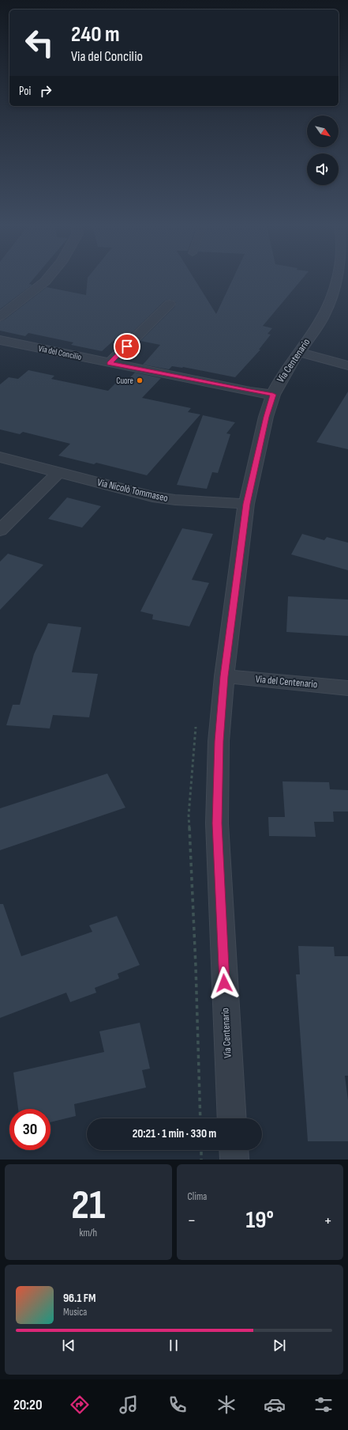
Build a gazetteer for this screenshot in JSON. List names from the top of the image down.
{
  "streets": {
    "street": [
      "Via del Concilio",
      "Via Centenario",
      "Via Nicolò Tommaseo",
      "Via del Centenario"
    ]
  },
  "crossings": [
    ["Via del Concilio", "Via Centenario"],
    ["Via Centenario", "Via Nicolò Tommaseo"],
    ["Via Centenario", "Via del Centenario"]
  ],
  "places": ["Cuore"],
  "north": "bottom right",
  "page": {
    "turn": ["240 m", "Via del Concilio"],
    "then": "Poi",
    "limit": "30",
    "trip": "20:21 · 1 min · 330 m",
    "tile": [
      ["21", "km/h"],
      "Clima"
    ],
    "heat": ["−", "19°", "+"],
    "song": ["96.1 FM", "Musica"],
    "tabs": "20:20"
  }
}
